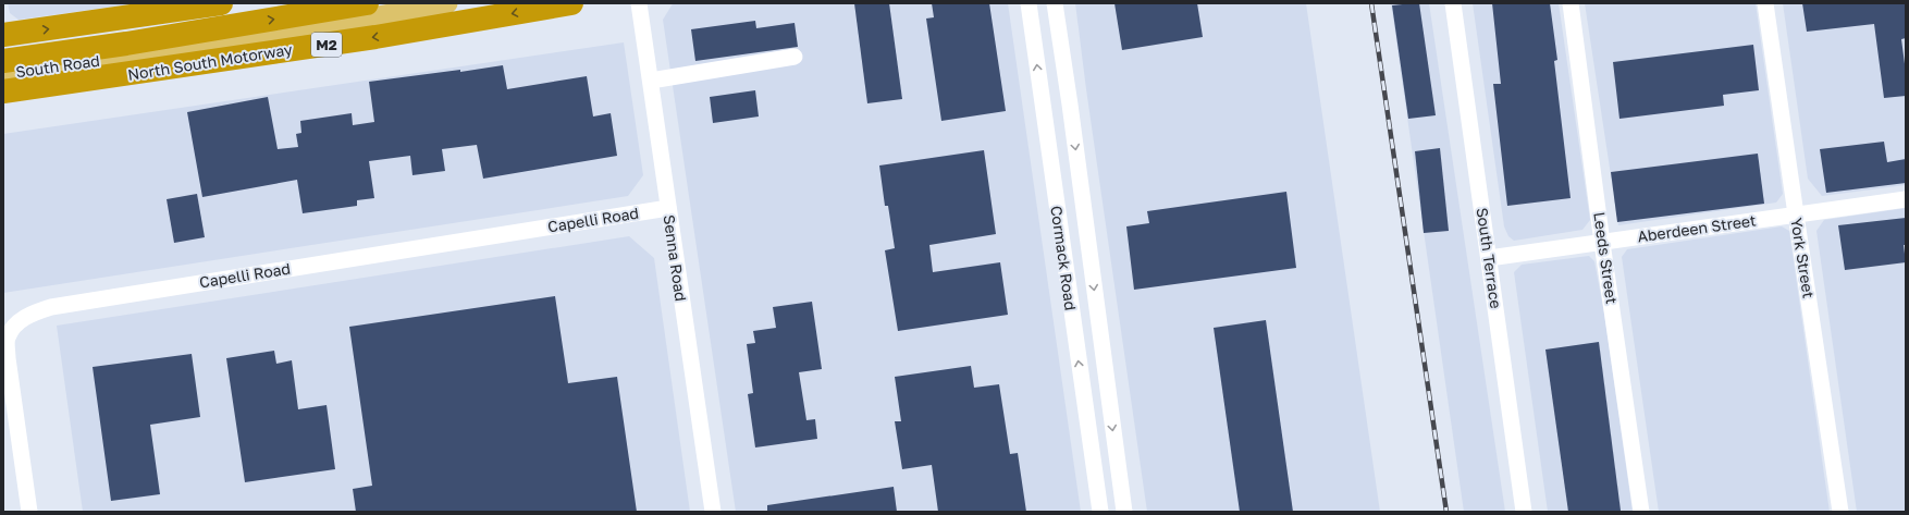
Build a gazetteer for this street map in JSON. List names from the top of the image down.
{
  "streets": {
    "highway": ["M2", "North South Motorway"],
    "main road": ["South Road"],
    "street": [
      "Capelli Road",
      "Aberdeen Street",
      "Senna Road",
      "Cormack Road",
      "South Terrace",
      "Leeds Street",
      "York Street"
    ]
  },
  "crossings": [
    ["Capelli Road", "Senna Road"],
    ["Aberdeen Street", "South Terrace"],
    ["Aberdeen Street", "Leeds Street"],
    ["Aberdeen Street", "York Street"]
  ]
}
